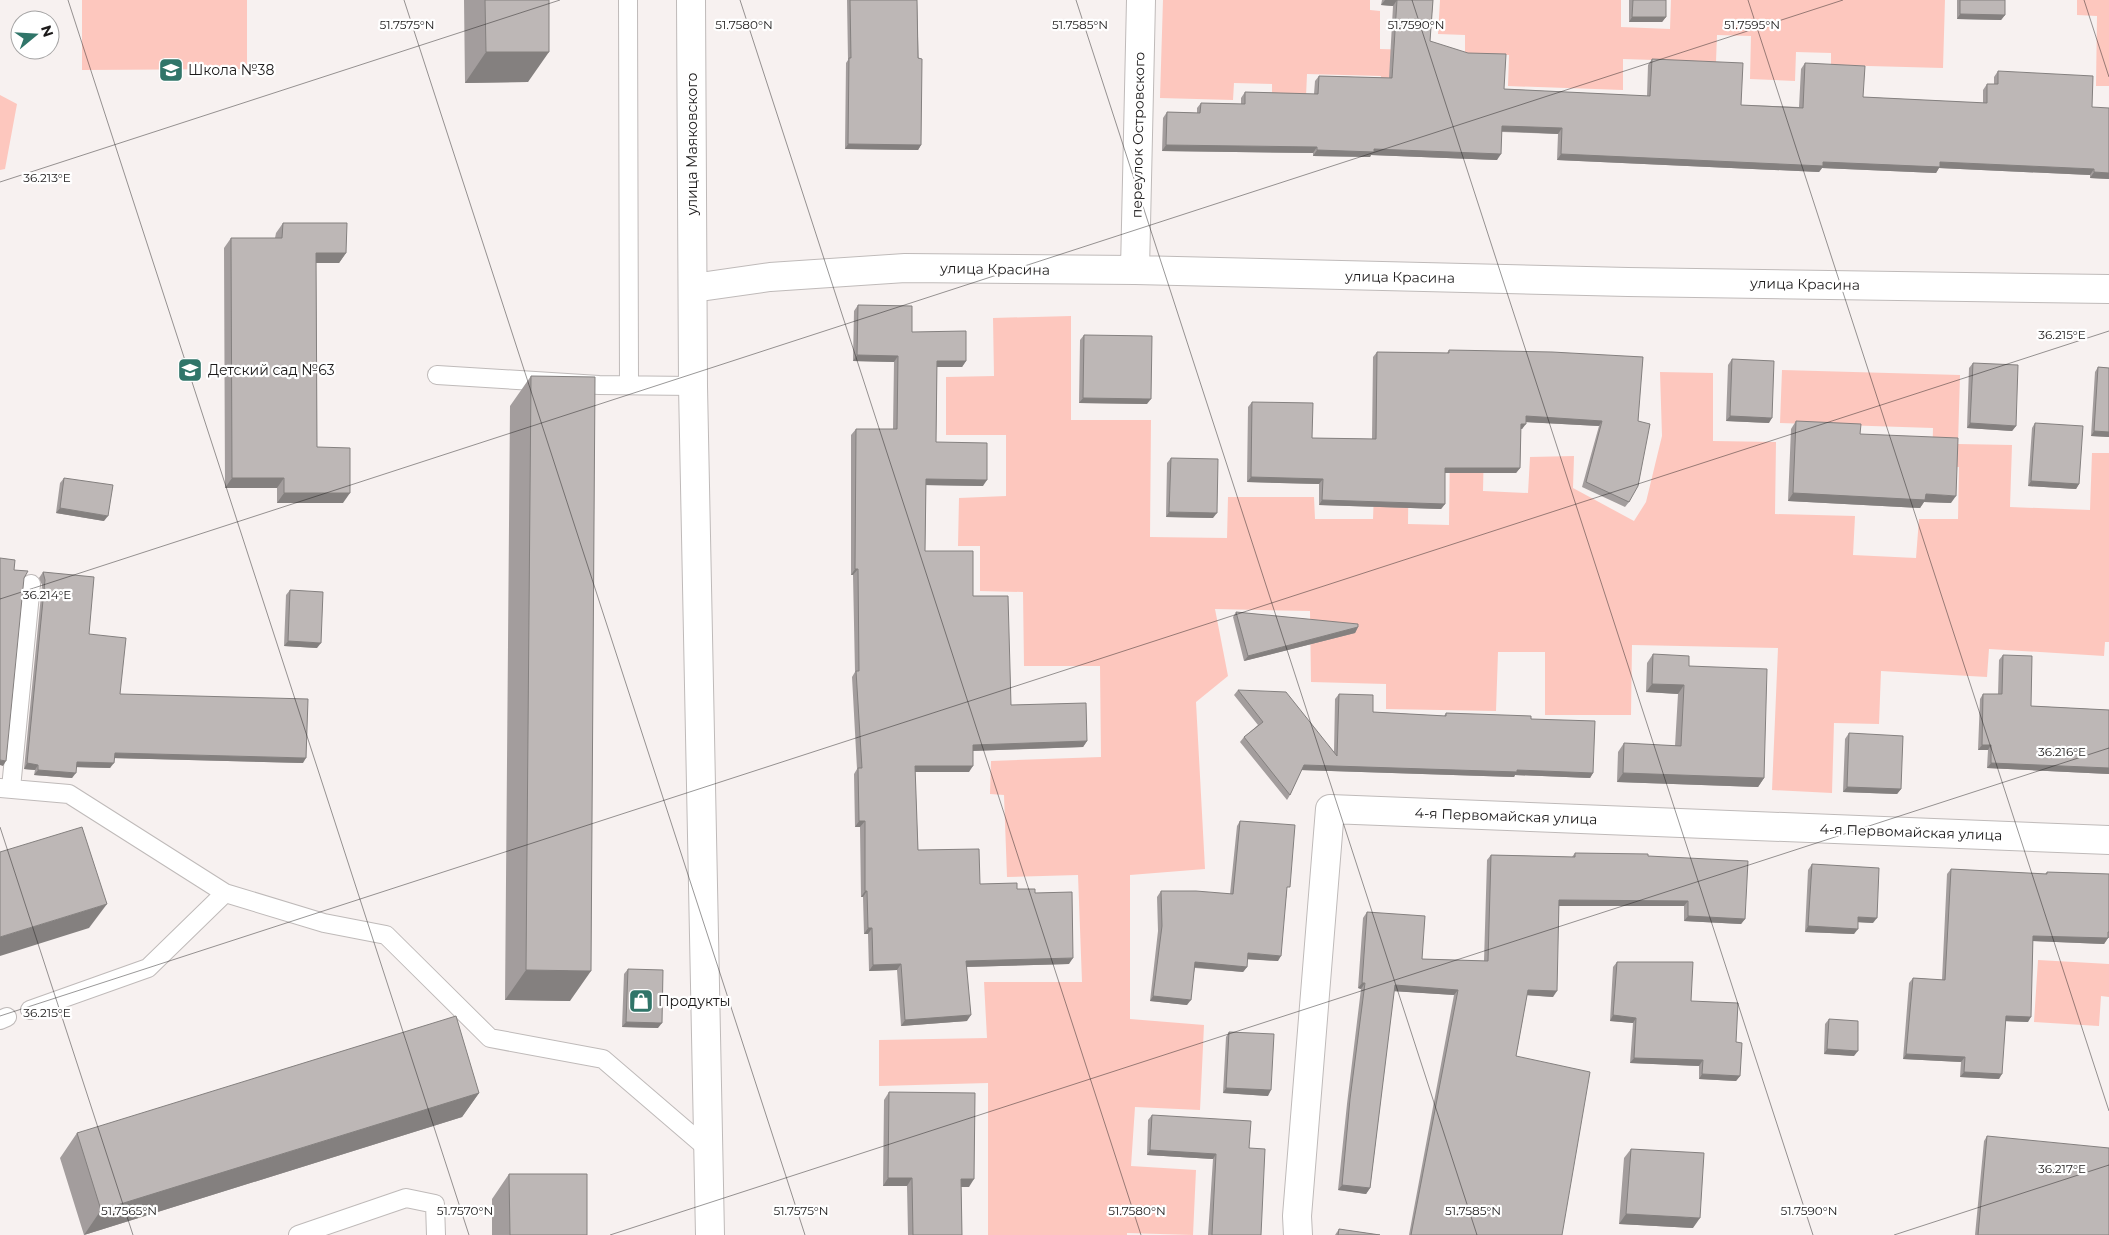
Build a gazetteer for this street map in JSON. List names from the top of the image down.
{
  "streets": {
    "street": [
      "переулок Островского",
      "улица Маяковского",
      "улица Красина",
      "4-я Первомайская улица"
    ]
  },
  "crossings": [
    ["переулок Островского", "улица Красина"],
    ["улица Маяковского", "улица Красина"]
  ],
  "places": {
    "school or university": ["Школа №38", "Детский сад №63"],
    "shop": ["Продукты"]
  },
  "north": "right",
  "coordinates": [
    "51.7575°N",
    "51.7580°N",
    "51.7585°N",
    "51.7590°N",
    "51.7595°N",
    "36.213°E",
    "36.215°E",
    "36.214°E",
    "36.216°E",
    "36.217°E",
    "51.7565°N",
    "51.7570°N"
  ]
}
